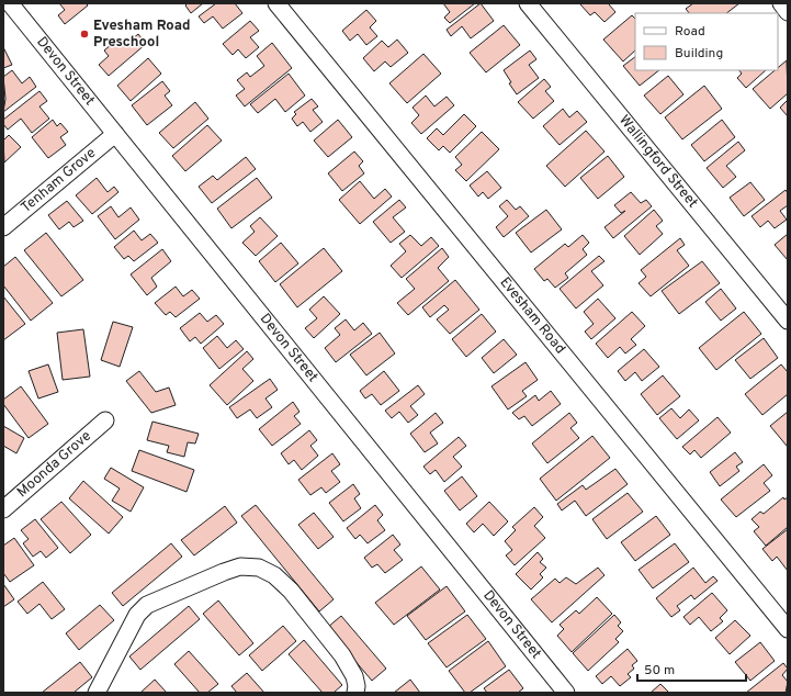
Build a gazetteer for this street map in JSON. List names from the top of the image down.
{
  "streets": {
    "street": [
      "Devon Street",
      "Wallingford Street",
      "Tenham Grove",
      "Evesham Road",
      "Moonda Grove"
    ]
  },
  "crossings": [
    ["Devon Street", "Tenham Grove"]
  ],
  "places": ["Evesham Road Preschool"],
  "legend": ["Road", "Building"],
  "scale_bar": "50 m"
}
